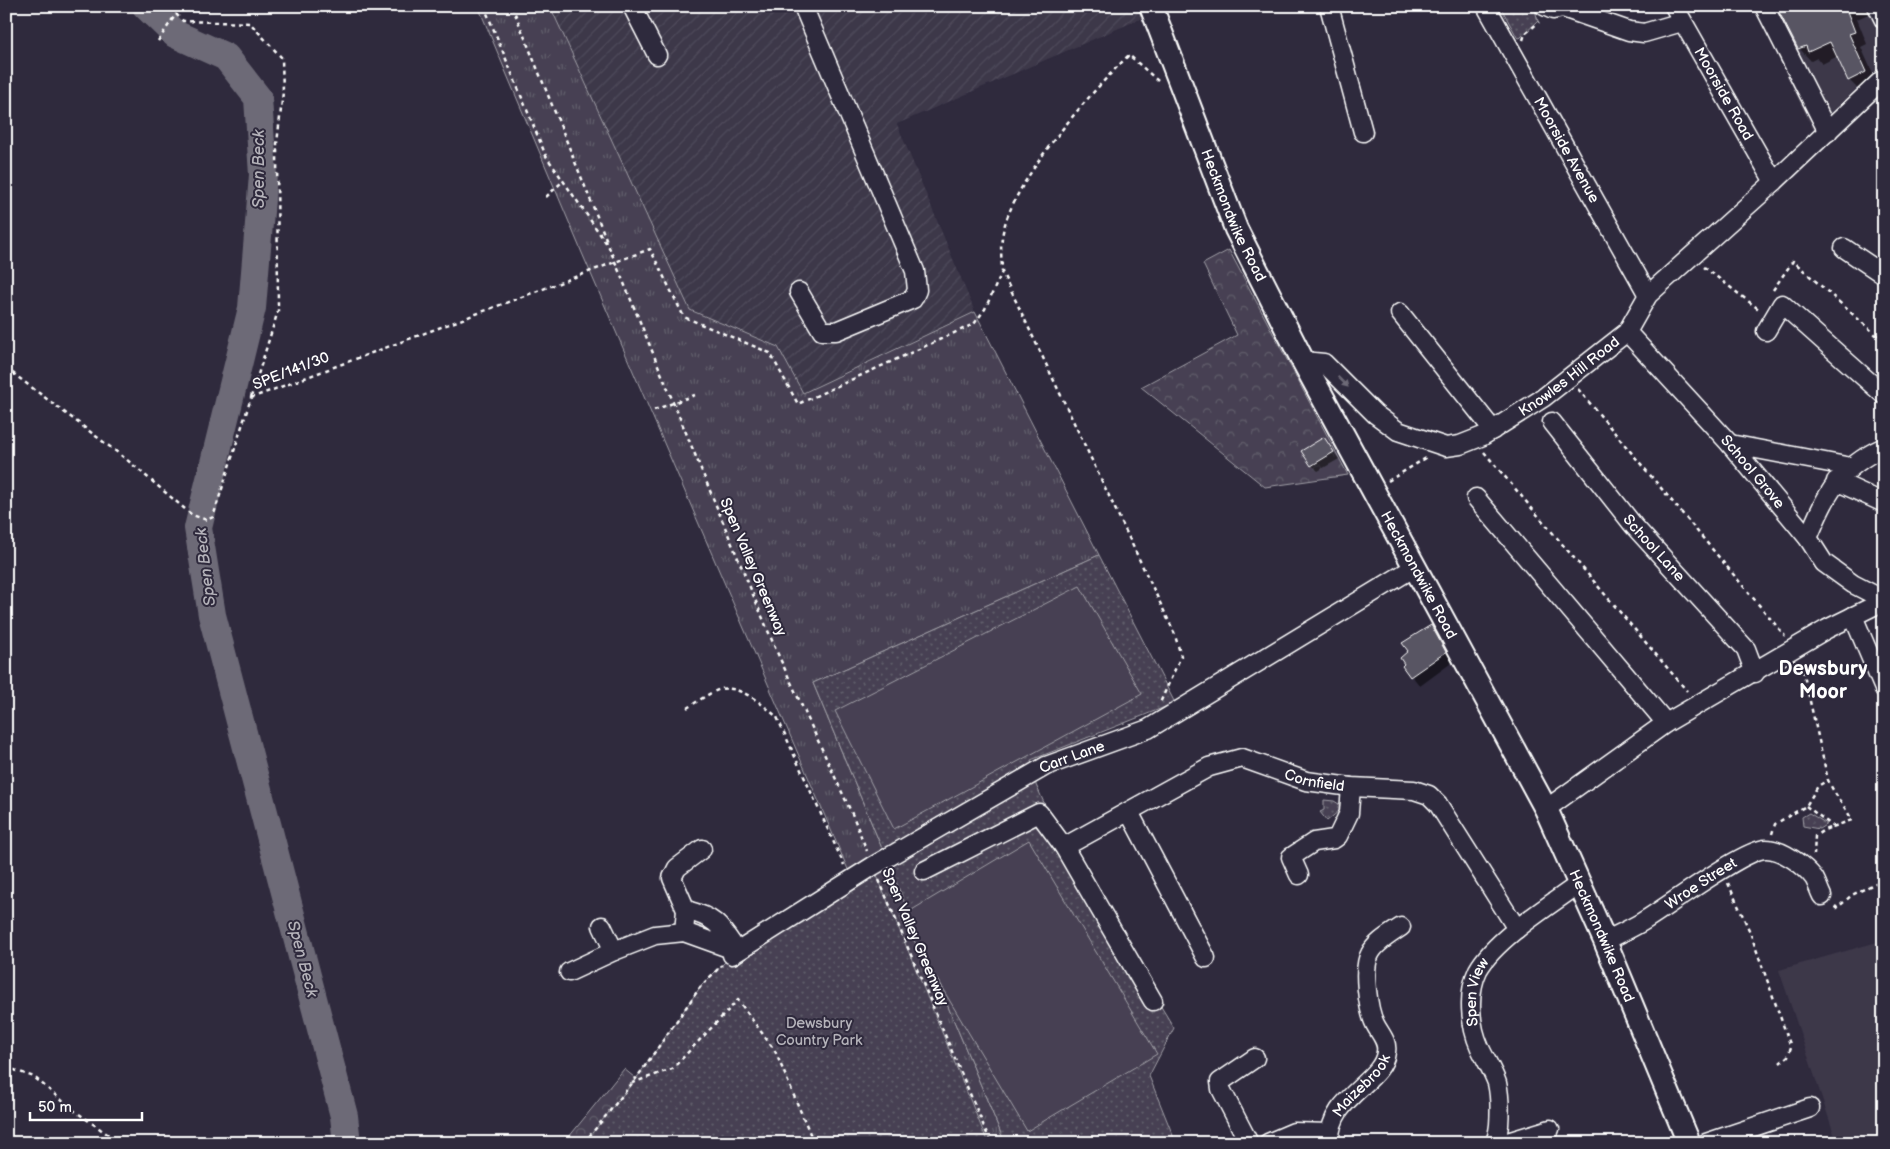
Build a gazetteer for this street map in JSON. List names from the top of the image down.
{
  "streets": {
    "main road": ["Heckmondwike Road"],
    "street": [
      "Moorside Road",
      "Moorside Avenue",
      "Knowles Hill Road",
      "School Grove",
      "School Lane",
      "Carr Lane",
      "Cornfield",
      "Wroe Street",
      "Spen View",
      "Maizebrook"
    ],
    "path": ["SPE/141/30", "Spen Valley Greenway"]
  },
  "crossings": [
    ["Moorside Road", "Knowles Hill Road"],
    ["Moorside Avenue", "Knowles Hill Road"],
    ["Heckmondwike Road", "Carr Lane"],
    ["Heckmondwike Road", "Wroe Street"],
    ["Heckmondwike Road", "Spen View"],
    ["SPE/141/30", "Spen Valley Greenway"],
    ["Knowles Hill Road", "School Grove"],
    ["Spen Valley Greenway", "Carr Lane"],
    ["Cornfield", "Spen View"]
  ],
  "districts": ["Dewsbury Moor"],
  "water": ["Spen Beck"],
  "parks": ["Dewsbury Country Park"],
  "scale_bar": "50 m"
}
